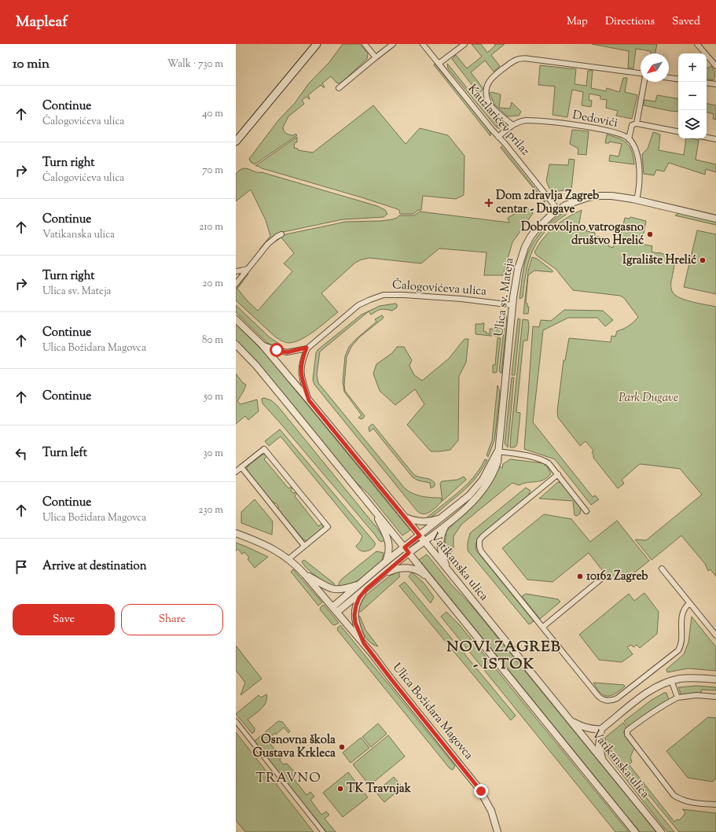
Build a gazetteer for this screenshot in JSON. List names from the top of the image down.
{
  "streets": {
    "street": [
      "Dedovići",
      "Kauzlarićev prilaz",
      "Čalogovićeva ulica",
      "Ulica sv. Mateja",
      "Vatikanska ulica",
      "Ulica Božidara Magovca"
    ]
  },
  "crossings": [
    ["Dedovići", "Kauzlarićev prilaz"],
    ["Dedovići", "Ulica sv. Mateja"],
    ["Kauzlarićev prilaz", "Ulica sv. Mateja"],
    ["Čalogovićeva ulica", "Ulica sv. Mateja"],
    ["Čalogovićeva ulica", "Vatikanska ulica"],
    ["Ulica sv. Mateja", "Vatikanska ulica"]
  ],
  "districts": ["NOVI ZAGREB - ISTOK", "TRAVNO"],
  "parks": ["Park Dugave"],
  "places": {
    "health": ["Dom zdravlja Zagreb centar - Dugave"],
    "other": [
      "Dobrovoljno vatrogasno društvo Hrelić",
      "Igralište Hrelić",
      "10162 Zagreb",
      "Osnovna škola Gustava Krkleca",
      "TK Travnjak"
    ]
  },
  "north": "bottom left",
  "page": {
    "header": "Mapleaf",
    "nav": ["Map", "Directions", "Saved"],
    "heading": ["10 min", "Walk · 730 m"],
    "map_buttons": ["+", "−"],
    "list": [
      ["Continue", "Čalogovićeva ulica", "40 m"],
      ["Turn right", "Čalogovićeva ulica", "70 m"],
      ["Continue", "Vatikanska ulica", "210 m"],
      ["Turn right", "Ulica sv. Mateja", "20 m"],
      ["Continue", "Ulica Božidara Magovca", "80 m"],
      ["Continue", "50 m"],
      ["Turn left", "30 m"],
      ["Continue", "Ulica Božidara Magovca", "230 m"],
      "Arrive at destination"
    ],
    "buttons": ["Save", "Share"]
  }
}
